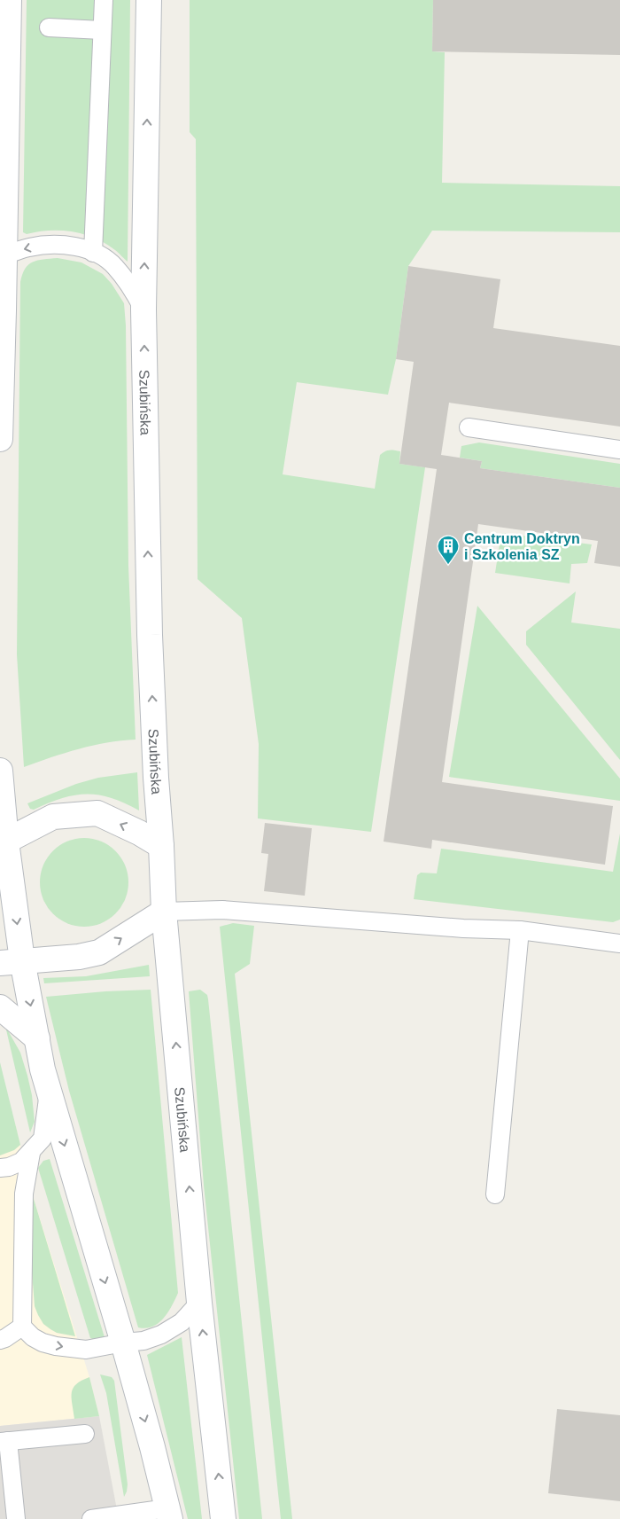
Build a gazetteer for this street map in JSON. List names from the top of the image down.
{
  "streets": {
    "main road": ["Szubińska"]
  },
  "places": {
    "building": ["Centrum Doktryn i Szkolenia SZ"]
  }
}
